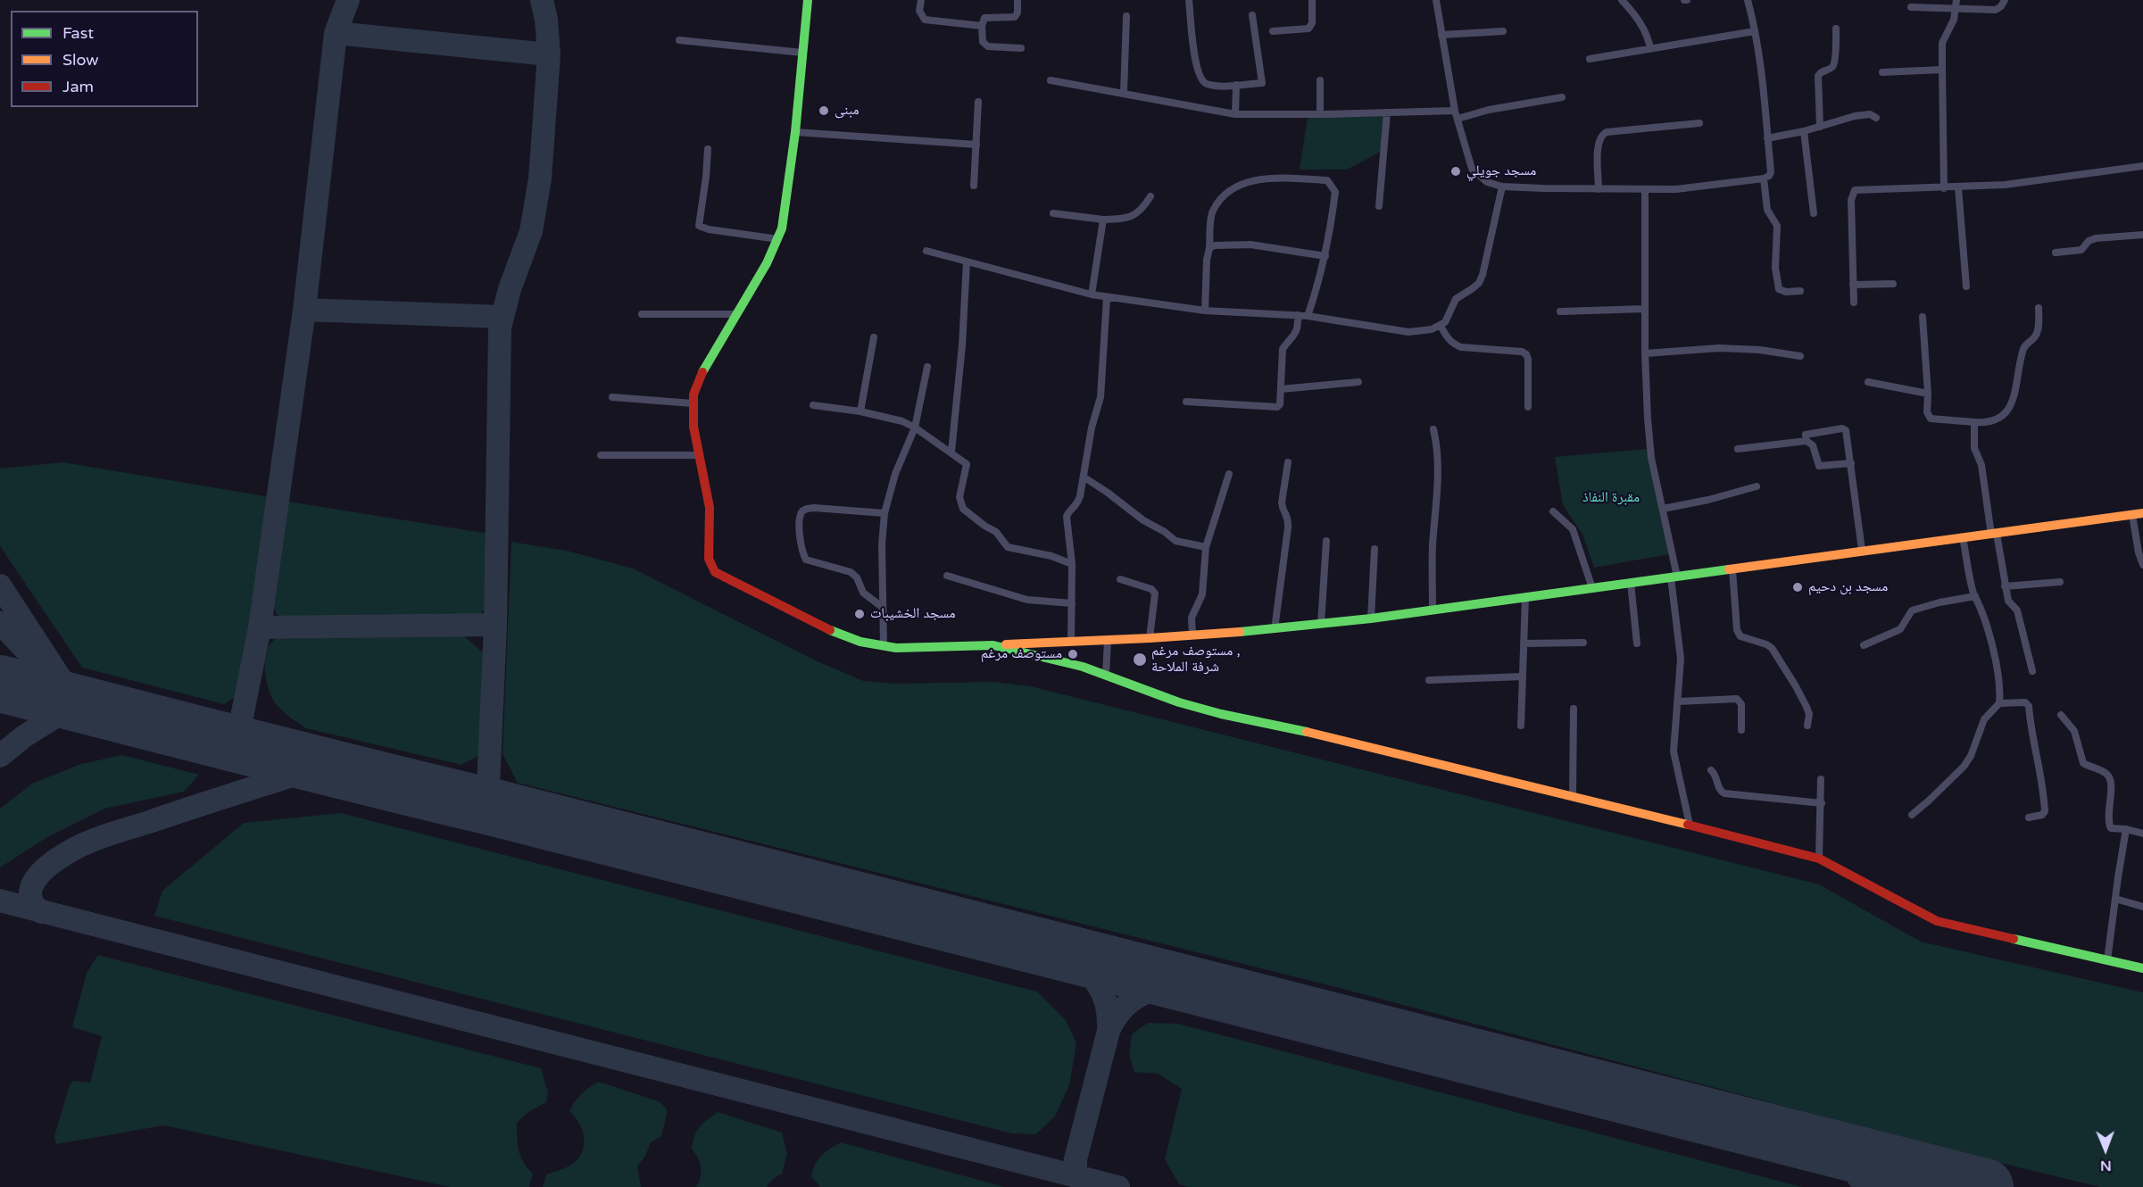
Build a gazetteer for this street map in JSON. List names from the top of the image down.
{
  "parks": ["مقبرة النفاذ"],
  "places": [
    "مبنى",
    "مسجد جويلي",
    "مسجد بن دحيم",
    "مسجد الخشيبات",
    "مستوصف مرغم",
    "مستوصف مرغم , شرفة الملاحة"
  ],
  "legend": ["Fast", "Slow", "Jam"],
  "north": "bottom"
}
